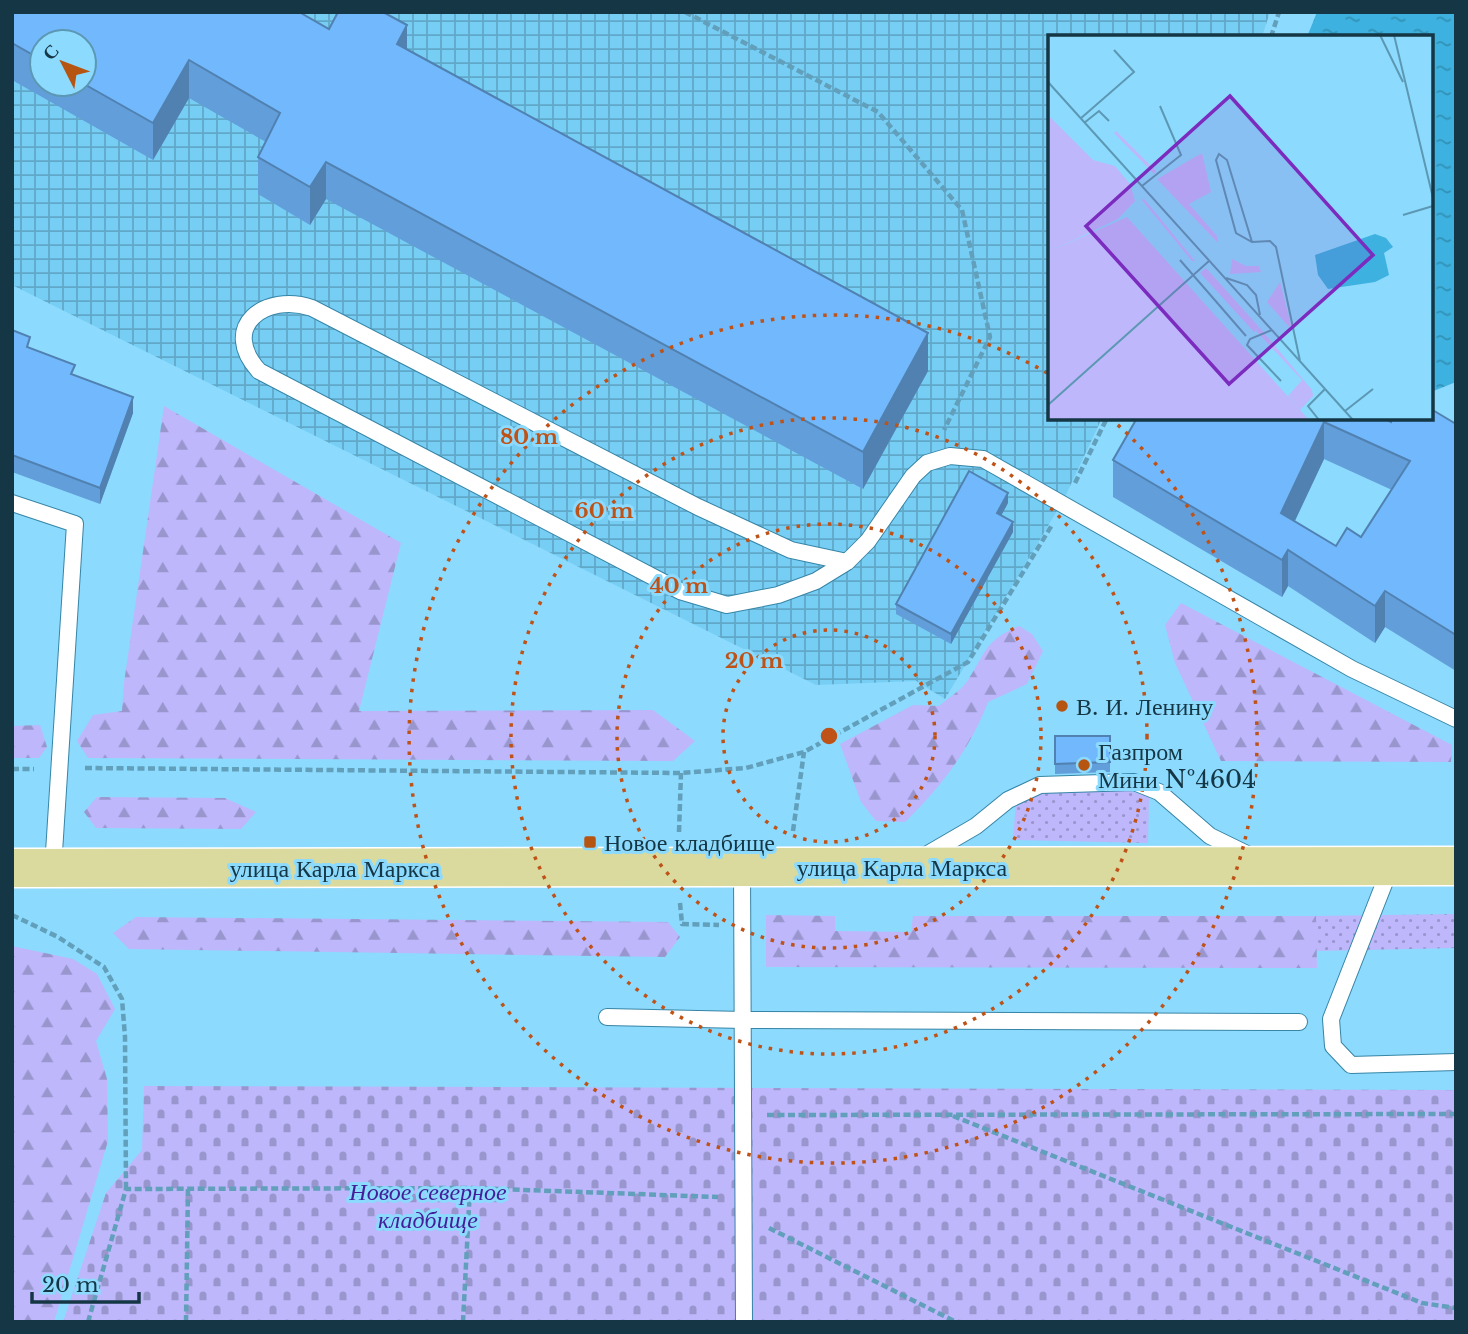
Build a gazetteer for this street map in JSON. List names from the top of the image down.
{
  "streets": {
    "main road": ["улица Карла Маркса"]
  },
  "parks": ["Новое северное кладбище"],
  "places": {
    "other": ["В. И. Ленину", "Газпром Мини №4604"],
    "transit": ["Новое кладбище"]
  },
  "scale_bar": "20 m",
  "north": "top left",
  "rings": [
    "80 m",
    "60 m",
    "40 m",
    "20 m"
  ]
}
